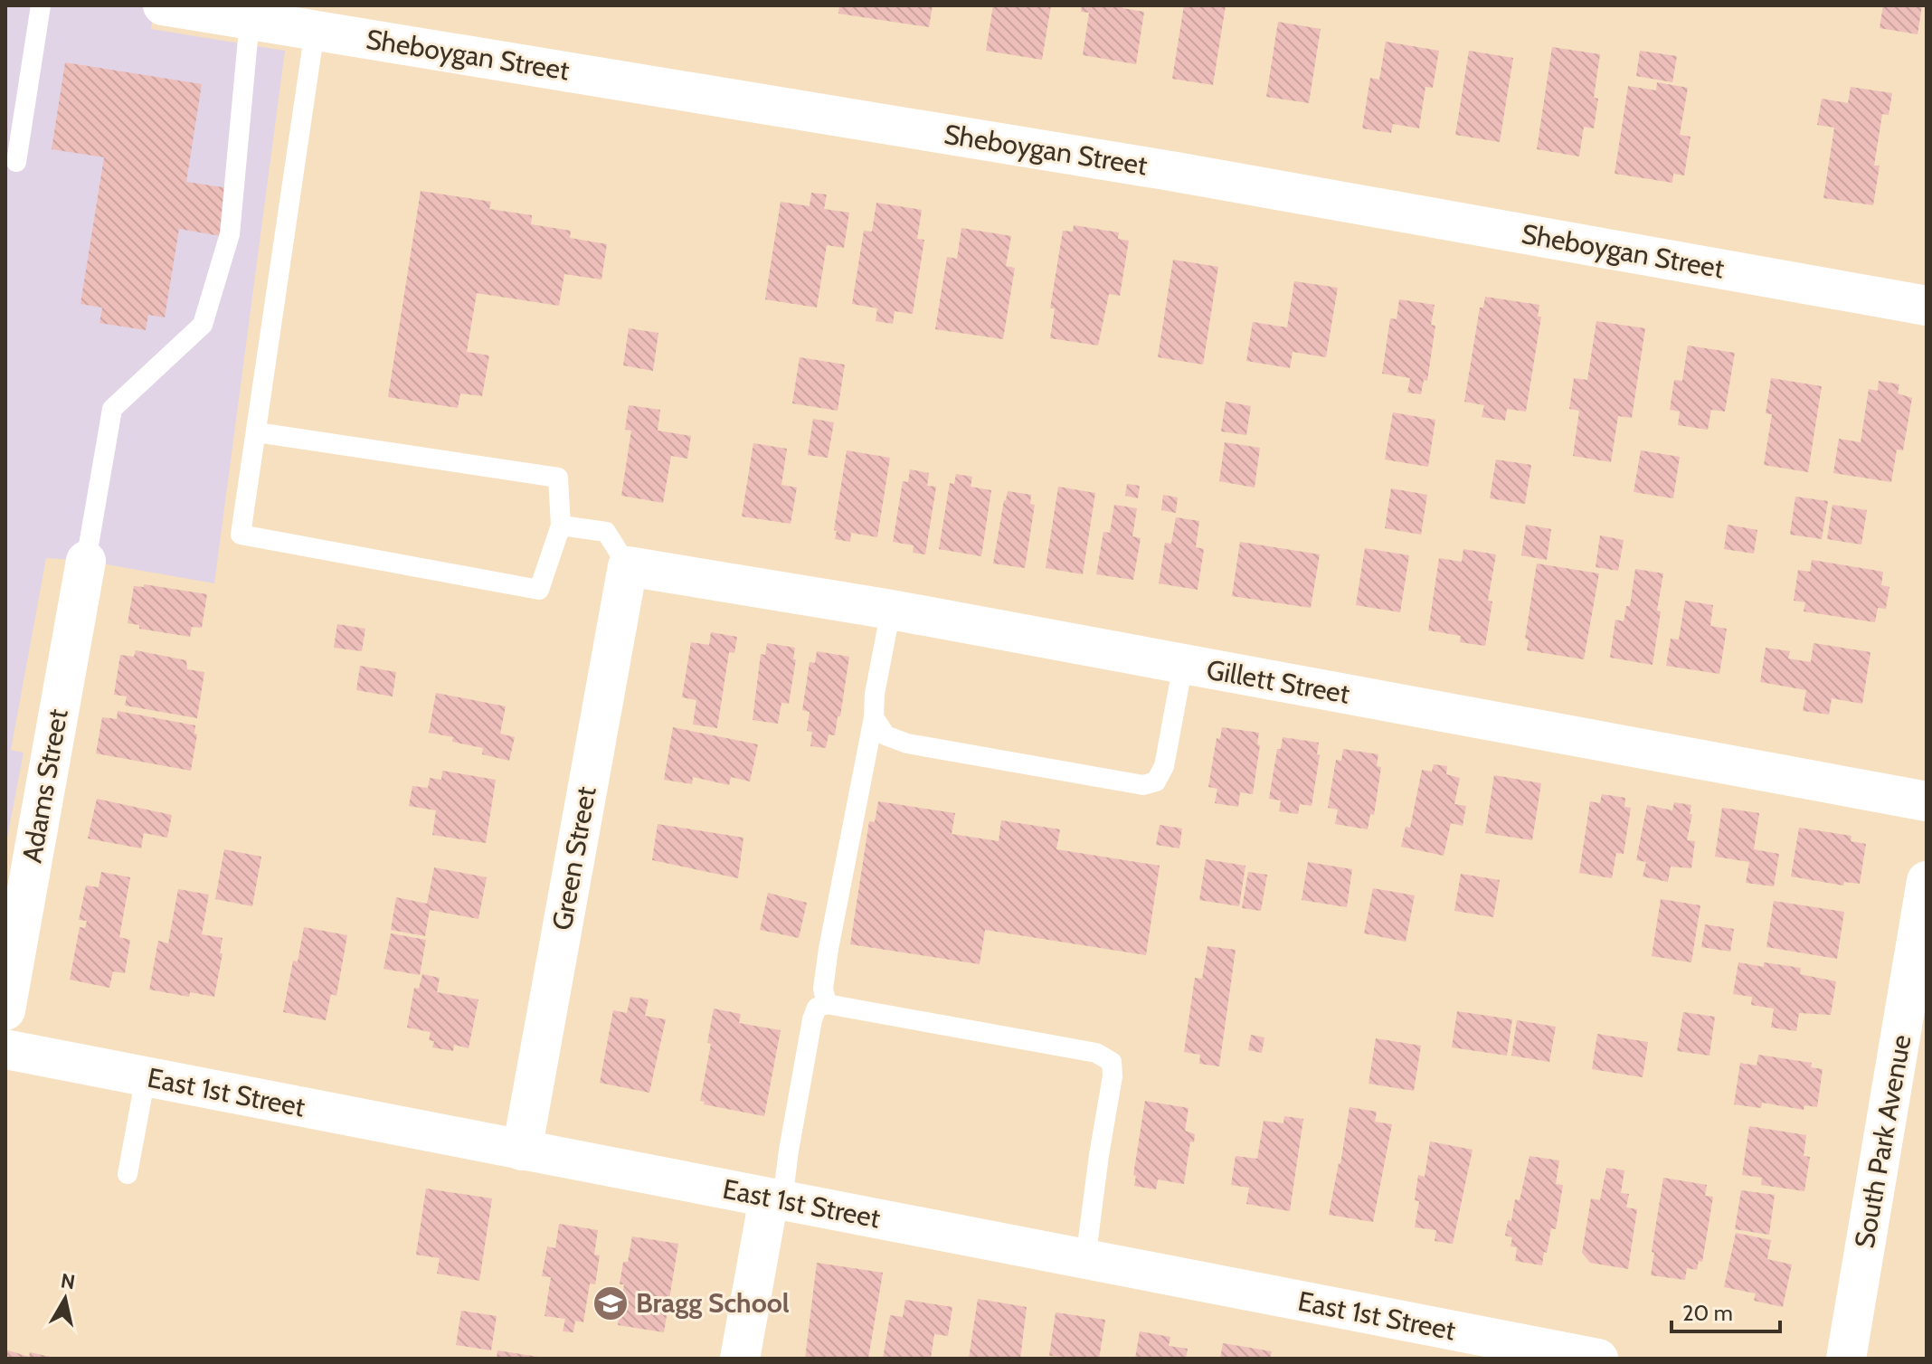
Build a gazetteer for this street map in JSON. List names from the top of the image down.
{
  "streets": {
    "street": [
      "Sheboygan Street",
      "Gillett Street",
      "Adams Street",
      "Green Street",
      "East 1st Street",
      "South Park Avenue"
    ]
  },
  "crossings": [
    ["Gillett Street", "Green Street"],
    ["Green Street", "East 1st Street"]
  ],
  "places": {
    "school or university": ["Bragg School"]
  },
  "scale_bar": "20 m",
  "north": "top"
}
